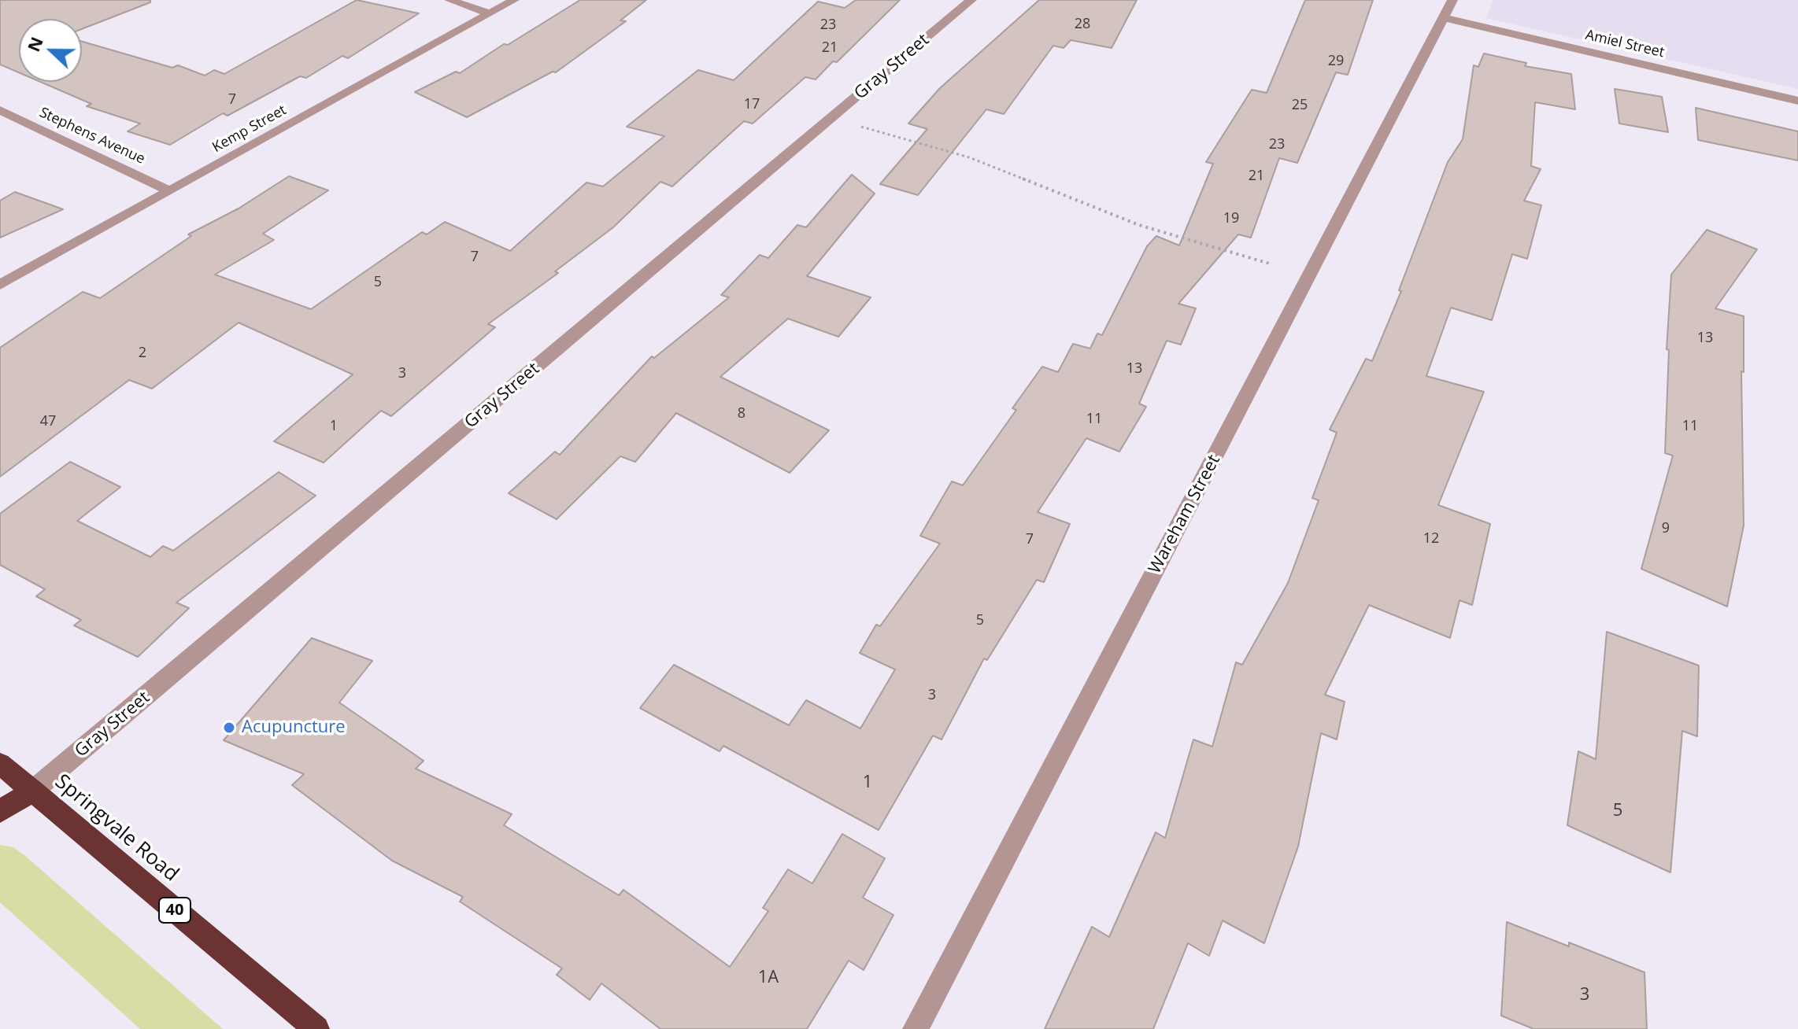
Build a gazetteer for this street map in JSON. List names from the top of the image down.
{
  "streets": {
    "highway": ["Springvale Road", "40"],
    "street": [
      "Amiel Street",
      "Gray Street",
      "Kemp Street",
      "Stephens Avenue",
      "Wareham Street"
    ]
  },
  "crossings": [
    ["Amiel Street", "Wareham Street"],
    ["Gray Street", "Springvale Road"],
    ["Kemp Street", "Stephens Avenue"]
  ],
  "places": ["Acupuncture"],
  "house_numbers": [
    "28",
    "23",
    "21",
    "29",
    "7",
    "17",
    "25",
    "23",
    "21",
    "19",
    "7",
    "5",
    "13",
    "2",
    "13",
    "3",
    "8",
    "11",
    "47",
    "1",
    "11",
    "9",
    "12",
    "7",
    "5",
    "3",
    "1",
    "5",
    "1A",
    "3"
  ],
  "north": "left"
}
